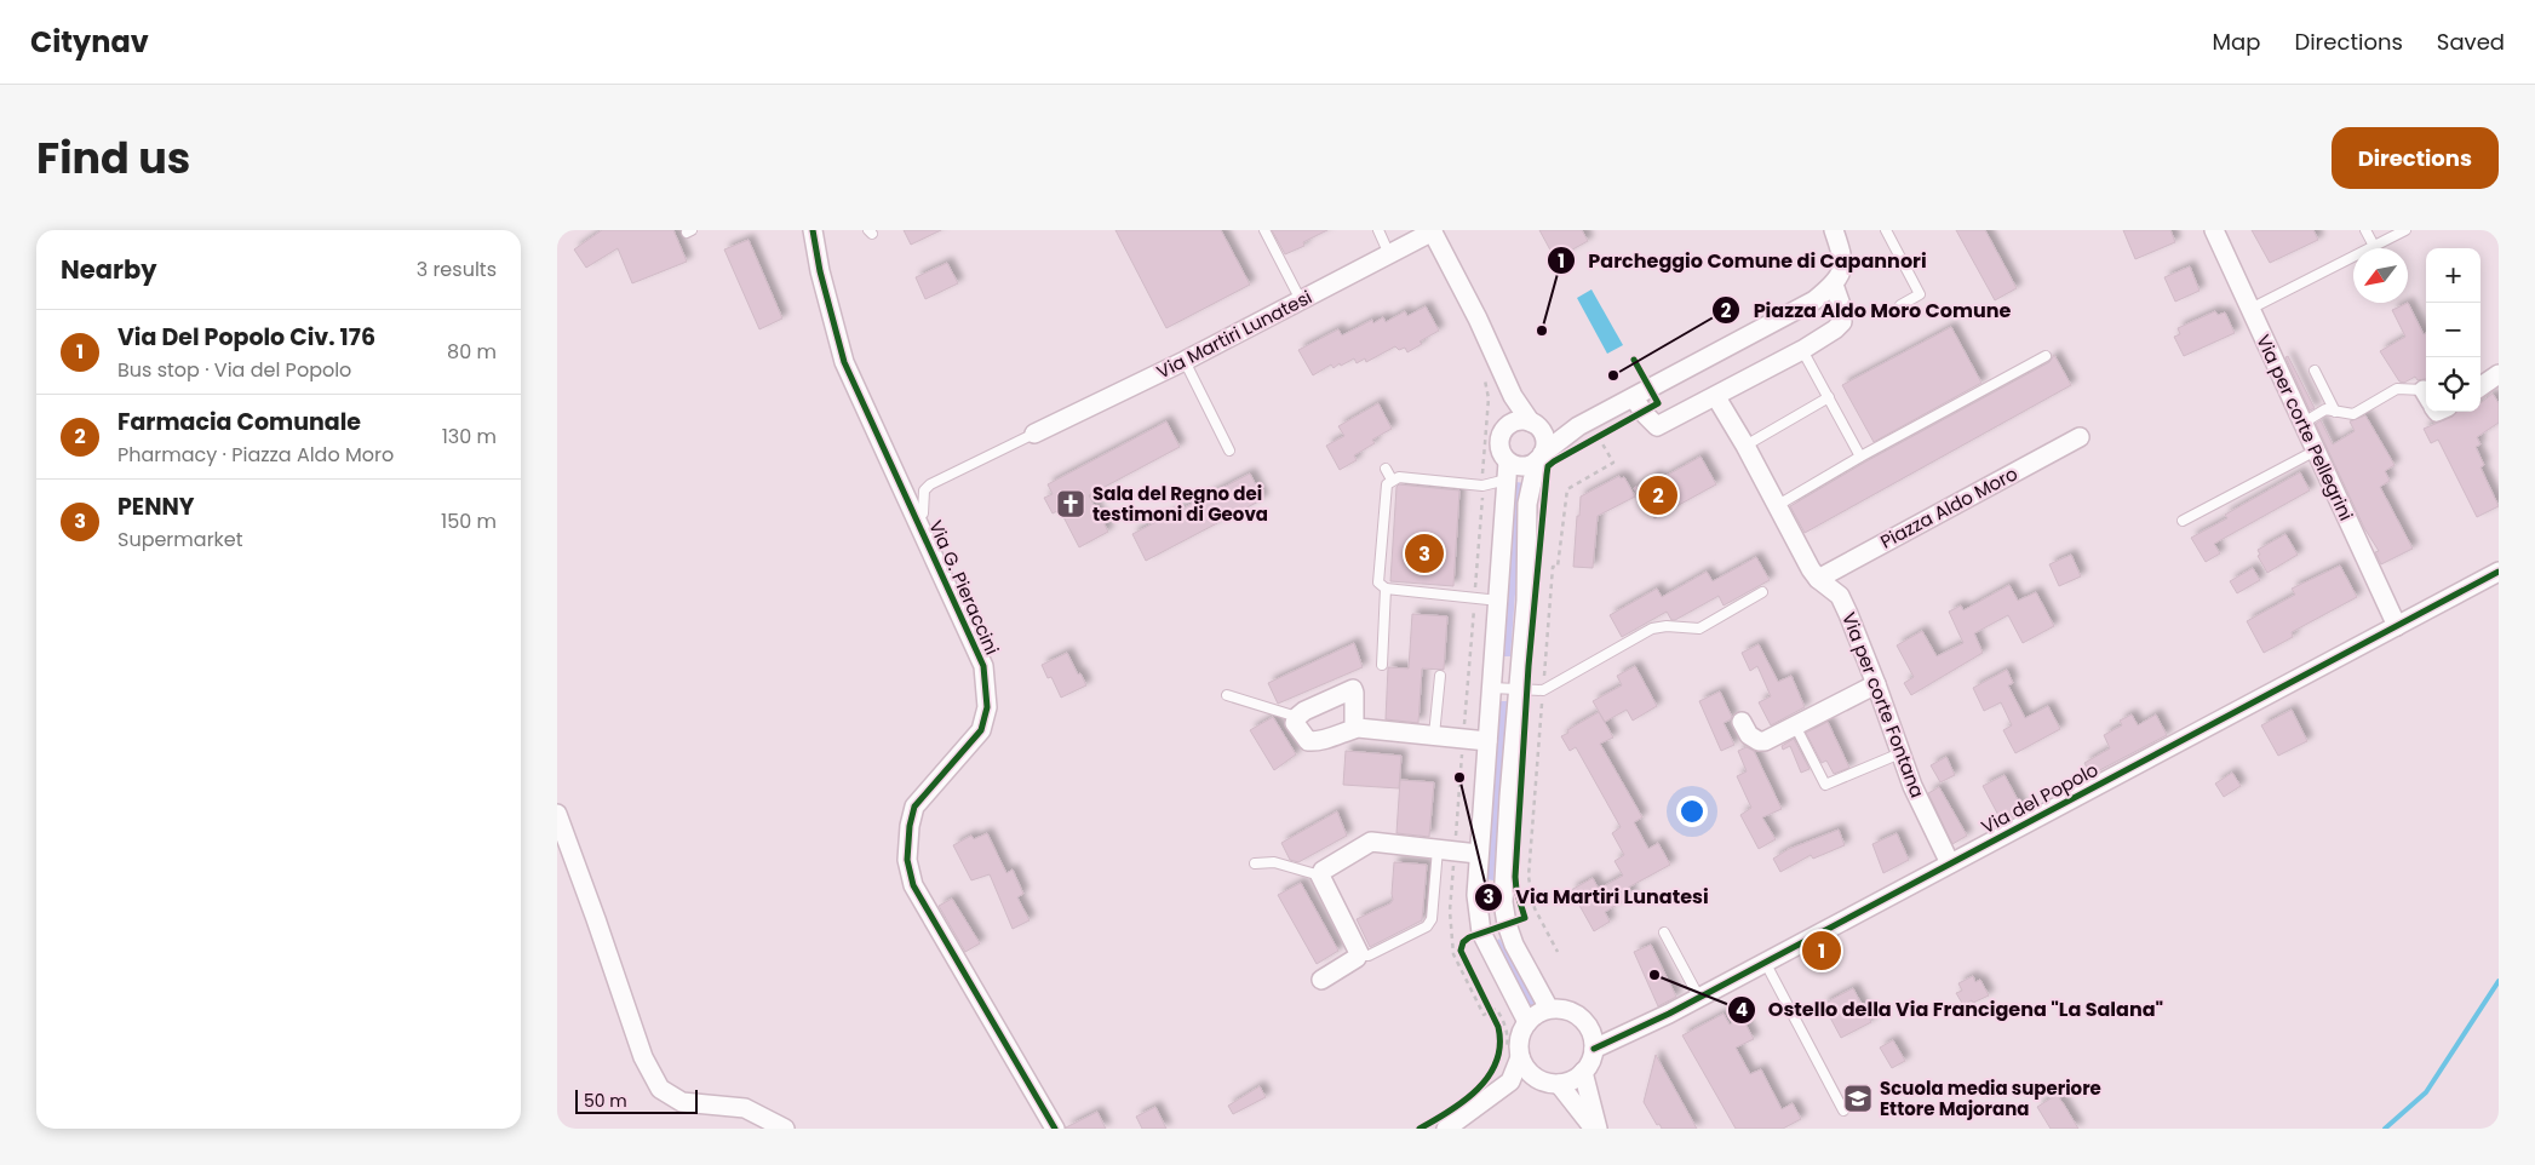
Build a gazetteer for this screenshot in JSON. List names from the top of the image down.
{
  "streets": {
    "street": [
      "Via Martiri Lunatesi",
      "Via per corte Pellegrini",
      "Piazza Aldo Moro",
      "Via G. Pieraccini",
      "Via per corte Fontana",
      "Via del Popolo"
    ]
  },
  "crossings": [
    ["Via Martiri Lunatesi", "Via del Popolo"],
    ["Via per corte Pellegrini", "Via del Popolo"],
    ["Piazza Aldo Moro", "Via per corte Fontana"],
    ["Via per corte Fontana", "Via del Popolo"]
  ],
  "places": {
    "other": [
      "Parcheggio Comune di Capannori",
      "Piazza Aldo Moro Comune",
      "Via Martiri Lunatesi",
      "Ostello della Via Francigena \"La Salana\""
    ],
    "church": ["Sala del Regno dei testimoni di Geova"],
    "school or university": ["Scuola media superiore Ettore Majorana"]
  },
  "scale_bar": "50 m",
  "north": "bottom left",
  "page": {
    "header": "Citynav",
    "nav": ["Map", "Directions", "Saved"],
    "title": "Find us",
    "buttons": "Directions",
    "heading": ["Nearby", "3 results"],
    "map_buttons": ["+", "−"],
    "list": [
      {
        "mark": "1",
        "name": "Via Del Popolo Civ. 176",
        "note": "Bus stop · Via del Popolo",
        "value": "80 m"
      },
      {
        "mark": "2",
        "name": "Farmacia Comunale",
        "note": "Pharmacy · Piazza Aldo Moro",
        "value": "130 m"
      },
      {
        "mark": "3",
        "name": "PENNY",
        "note": "Supermarket",
        "value": "150 m"
      }
    ],
    "pins": ["2", "3", "1"],
    "scale": "50 m"
  }
}
